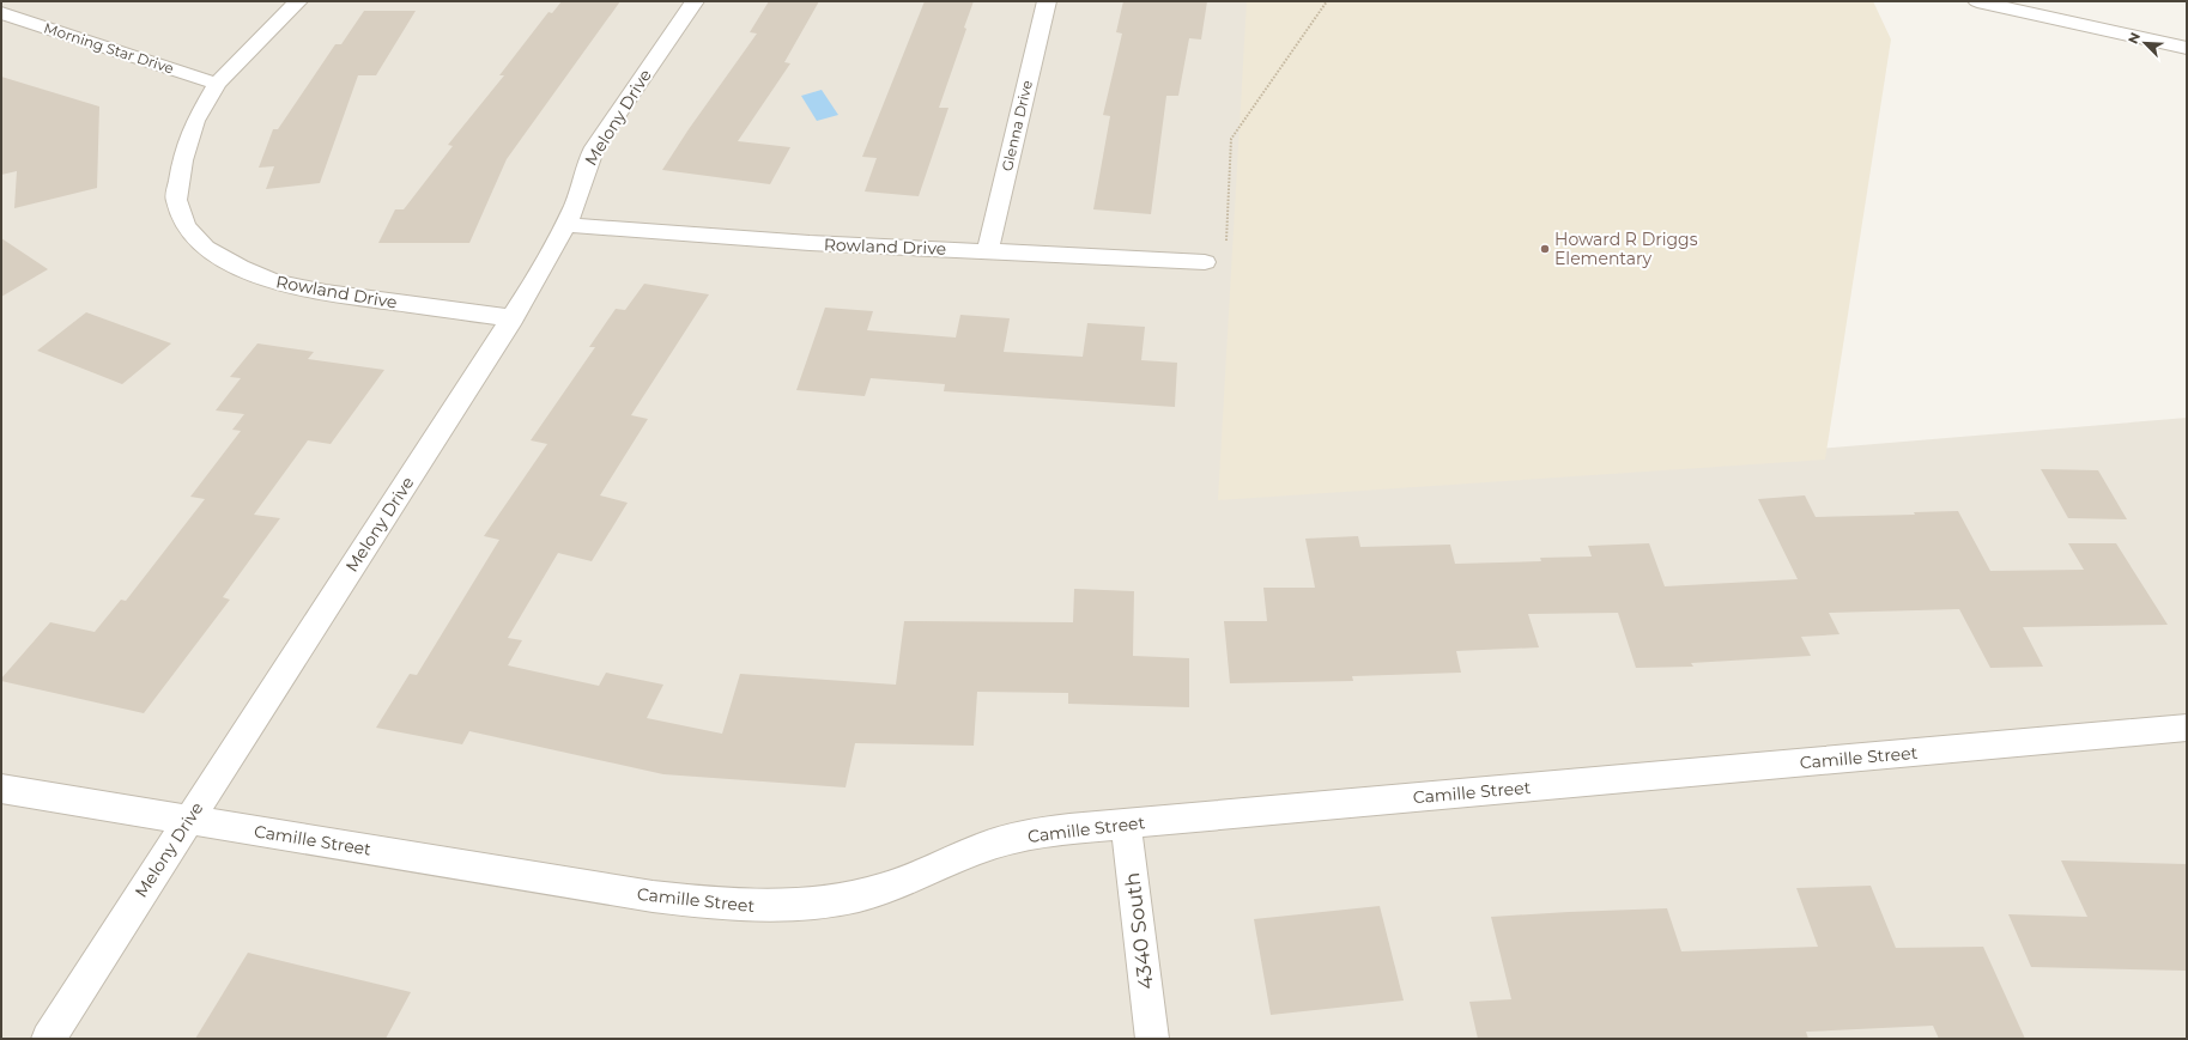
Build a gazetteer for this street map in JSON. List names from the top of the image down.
{
  "streets": {
    "street": [
      "Morning Star Drive",
      "Melony Drive",
      "Glenna Drive",
      "Rowland Drive",
      "Camille Street",
      "4340 South"
    ]
  },
  "crossings": [
    ["Morning Star Drive", "Rowland Drive"],
    ["Melony Drive", "Rowland Drive"],
    ["Melony Drive", "Camille Street"],
    ["Glenna Drive", "Rowland Drive"],
    ["Camille Street", "4340 South"]
  ],
  "places": ["Howard R Driggs Elementary"],
  "north": "top left"
}
